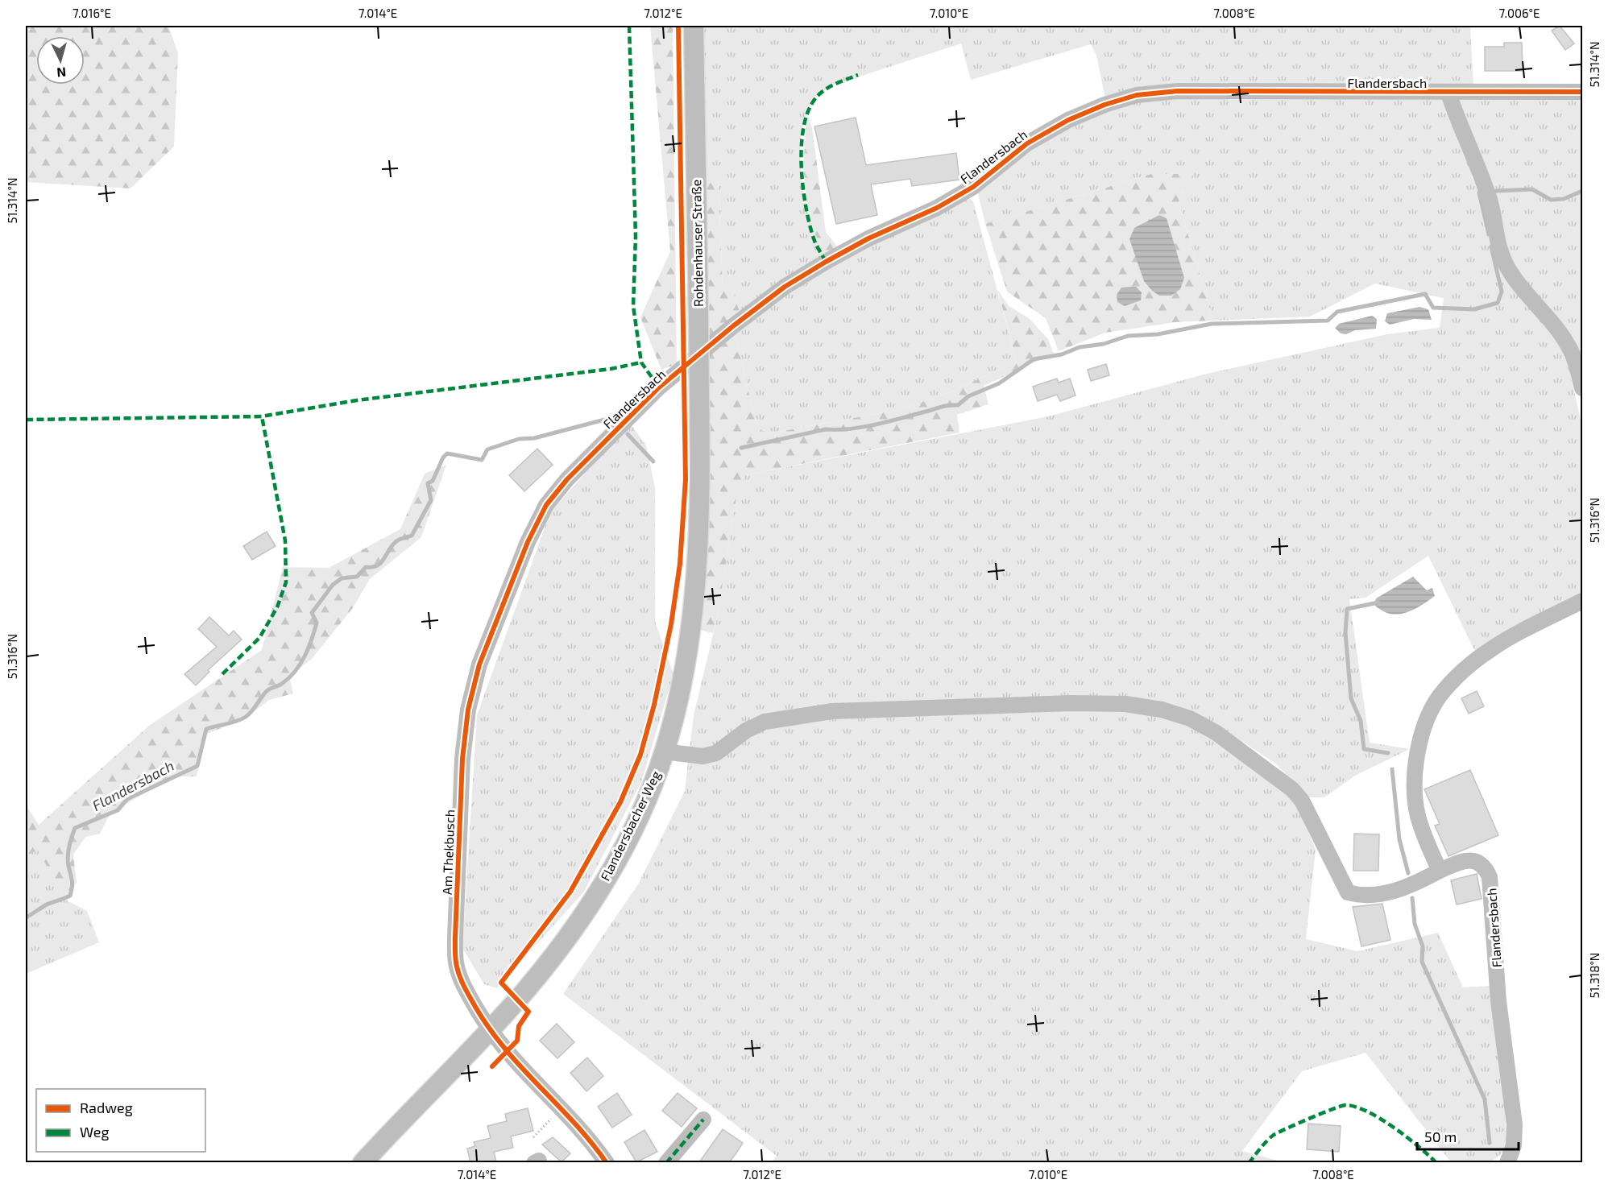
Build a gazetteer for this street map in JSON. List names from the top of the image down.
{
  "streets": {
    "main road": ["Rohdenhauser Straße", "Flandersbacher Weg"],
    "street": ["Flandersbach", "Am Thekbusch"]
  },
  "crossings": [
    ["Flandersbach", "Flandersbacher Weg"],
    ["Flandersbach", "Am Thekbusch"],
    ["Rohdenhauser Straße", "Flandersbacher Weg"],
    ["Flandersbacher Weg", "Am Thekbusch"]
  ],
  "water": ["Flandersbach"],
  "legend": ["Radweg", "Weg"],
  "scale_bar": "50 m",
  "north": "bottom",
  "coordinates": [
    "7.016°E",
    "7.014°E",
    "7.012°E",
    "7.010°E",
    "7.008°E",
    "7.006°E",
    "51.314°N",
    "51.316°N",
    "51.318°N"
  ]
}
